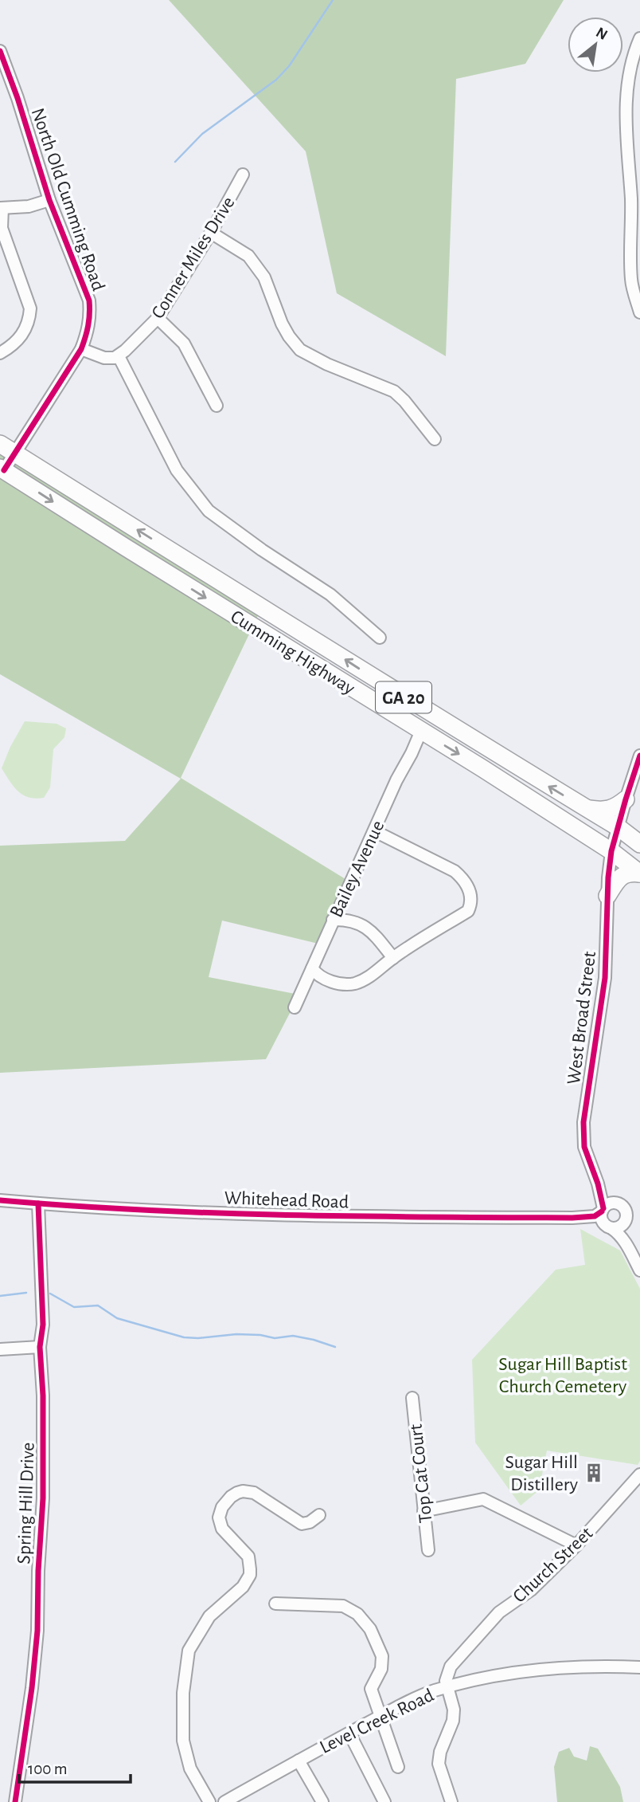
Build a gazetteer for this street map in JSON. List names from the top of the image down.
{
  "streets": {
    "highway": ["Cumming Highway", "GA 20"],
    "street": [
      "North Old Cumming Road",
      "Conner Miles Drive",
      "Bailey Avenue",
      "West Broad Street",
      "Whitehead Road",
      "Top Cat Court",
      "Spring Hill Drive",
      "Church Street",
      "Level Creek Road"
    ]
  },
  "crossings": [
    ["North Old Cumming Road", "Cumming Highway"],
    ["Cumming Highway", "Bailey Avenue"],
    ["Cumming Highway", "West Broad Street"],
    ["West Broad Street", "Whitehead Road"],
    ["Whitehead Road", "Spring Hill Drive"],
    ["Church Street", "Level Creek Road"]
  ],
  "parks": ["Sugar Hill Baptist Church Cemetery"],
  "places": {
    "building": ["Sugar Hill Distillery"]
  },
  "scale_bar": "100 m",
  "north": "top right"
}
